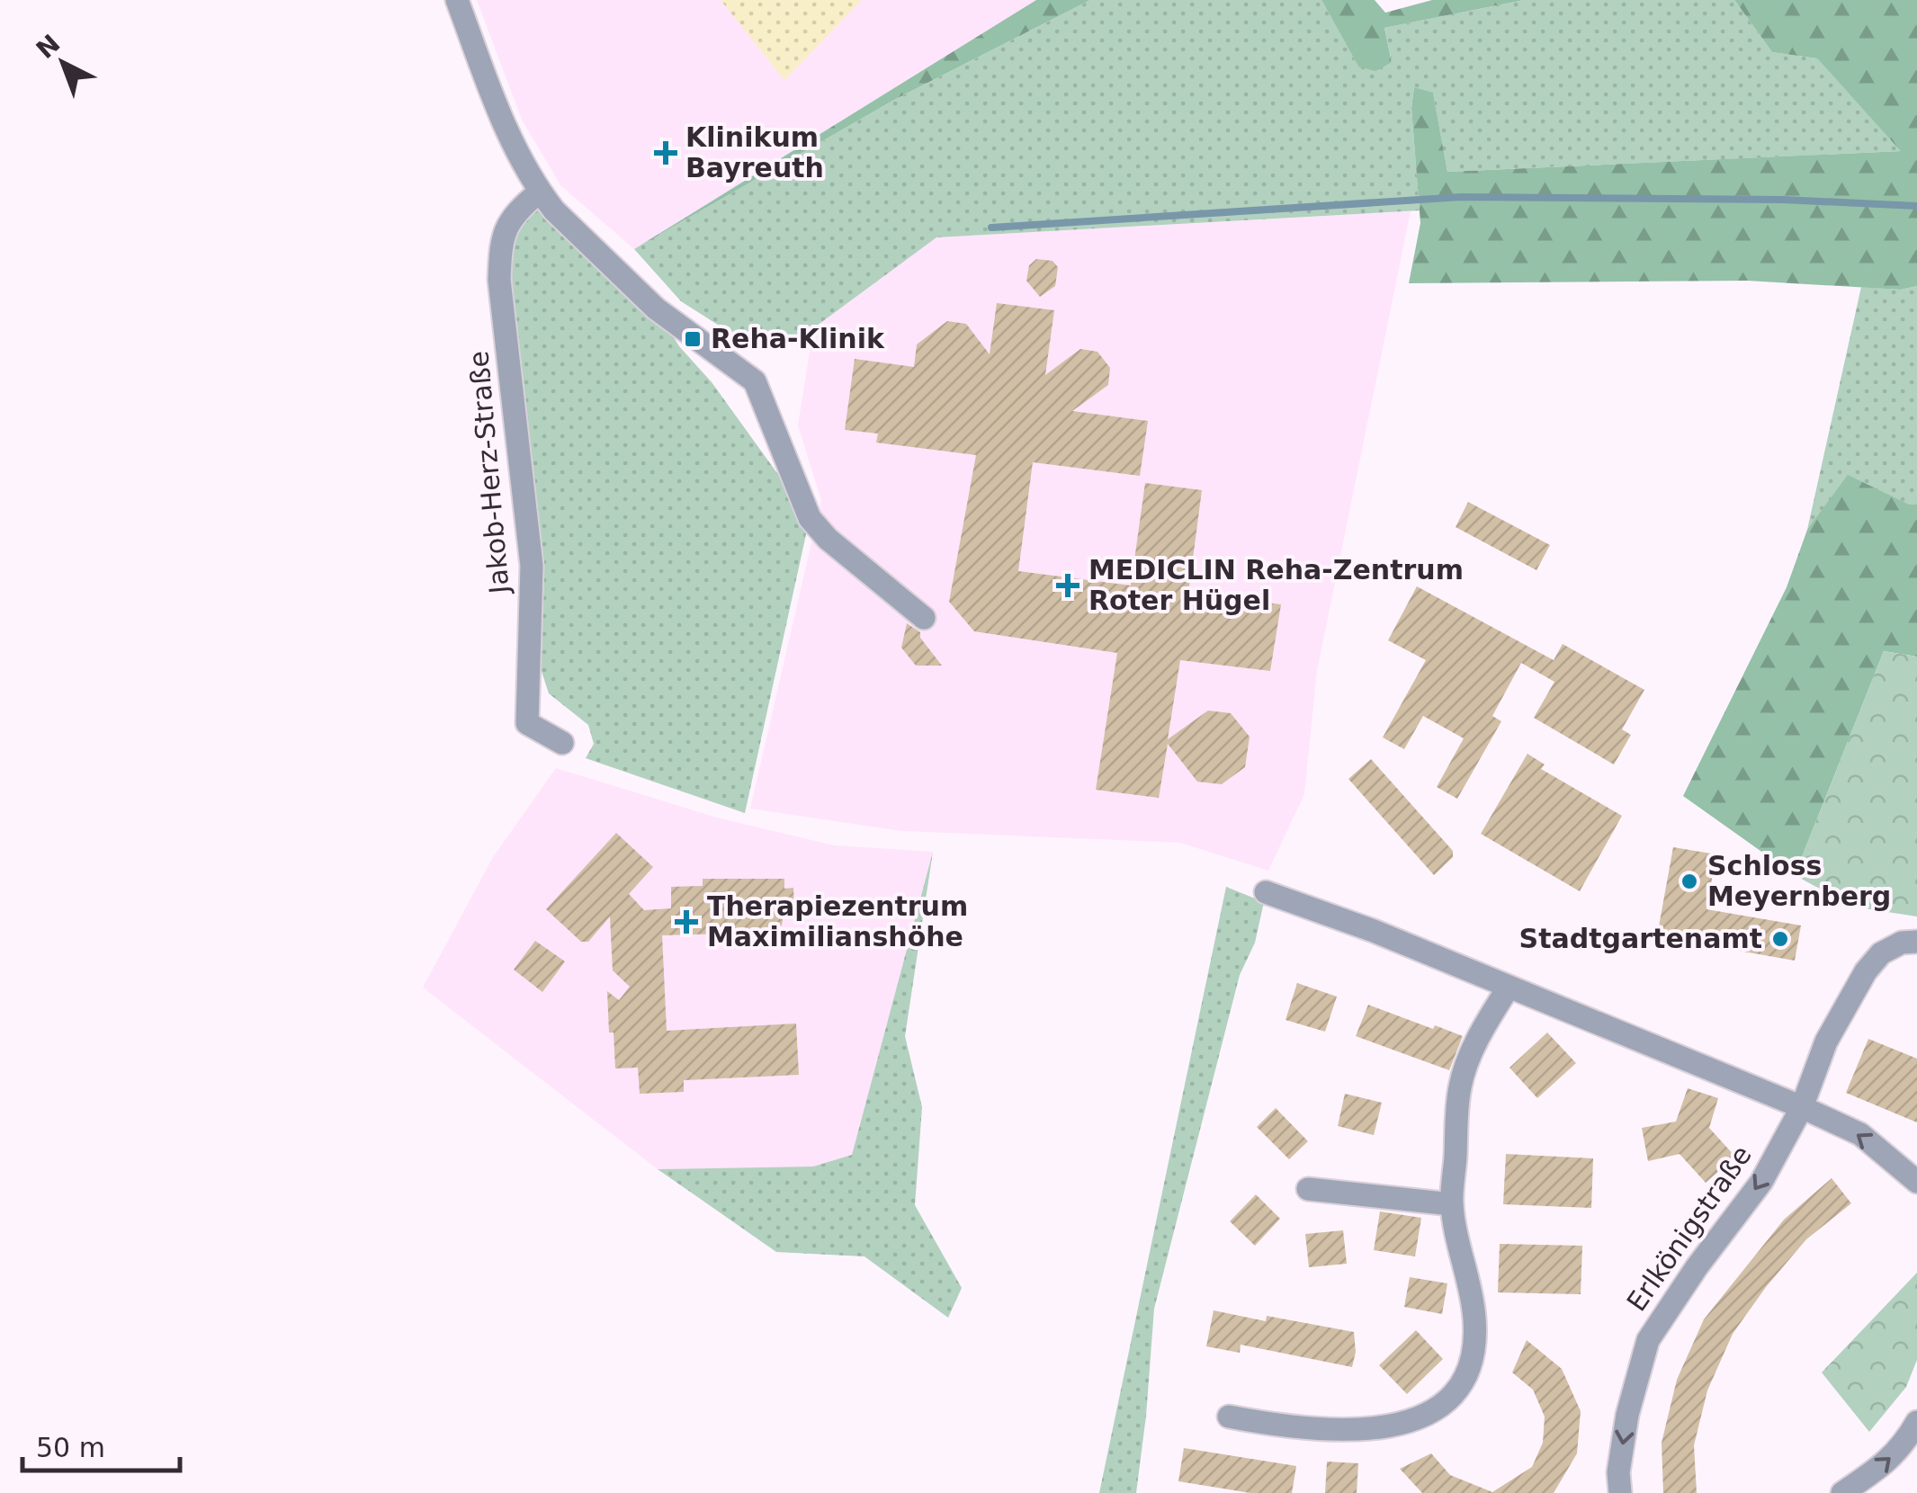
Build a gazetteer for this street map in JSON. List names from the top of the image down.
{
  "streets": {
    "street": ["Jakob-Herz-Straße", "Erlkönigstraße"]
  },
  "one_way": ["Erlkönigstraße"],
  "places": {
    "health": ["Klinikum Bayreuth", "MEDICLIN Reha-Zentrum Roter Hügel", "Therapiezentrum Maximilianshöhe"],
    "transit": ["Reha-Klinik"],
    "other": ["Schloss Meyernberg", "Stadtgartenamt"]
  },
  "scale_bar": "50 m",
  "north": "top left"
}
